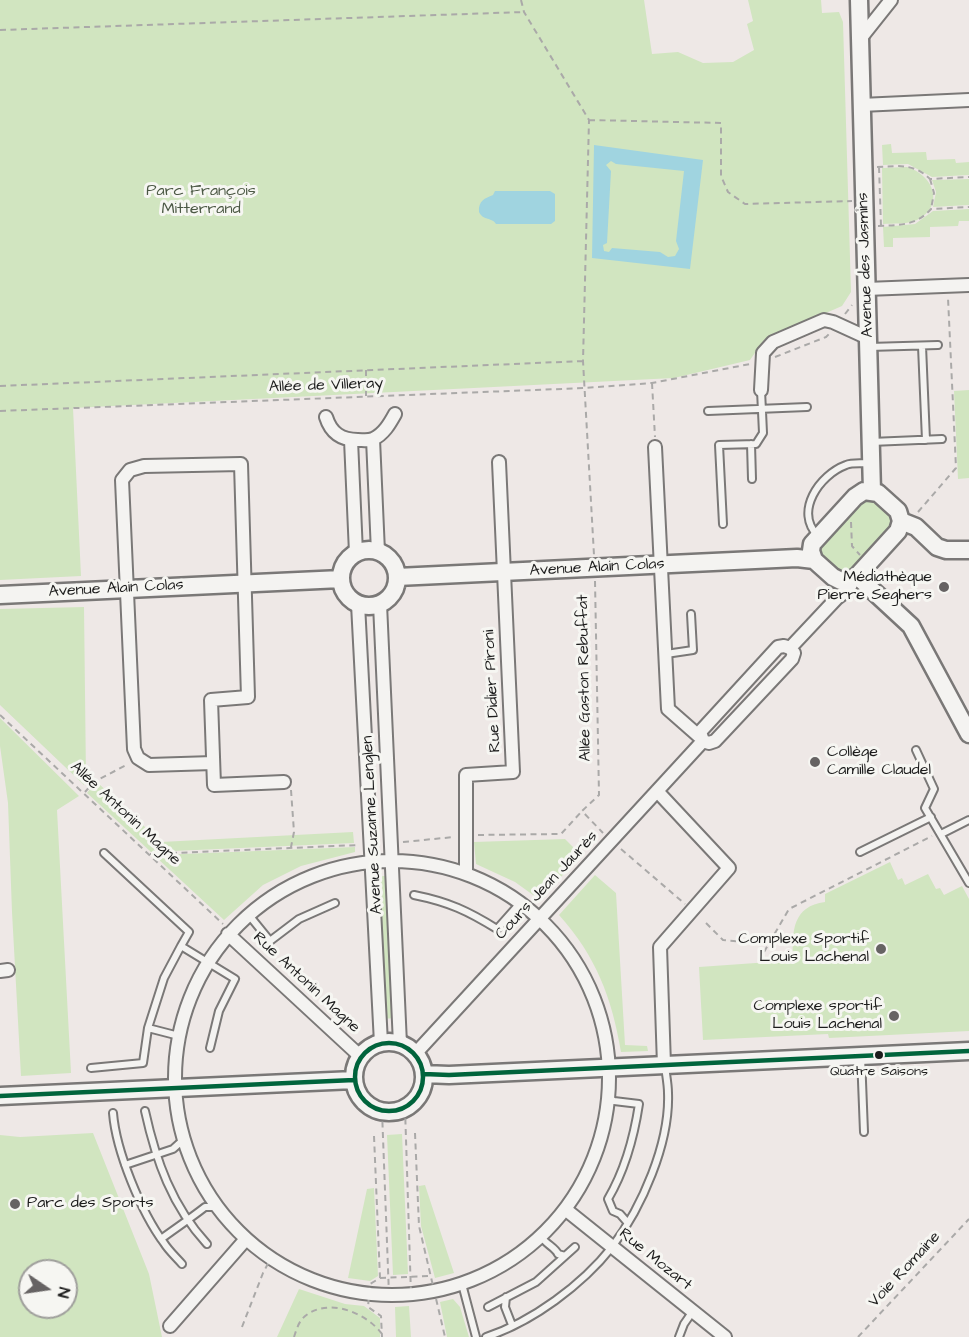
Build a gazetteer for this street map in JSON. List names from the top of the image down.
{
  "streets": {
    "street": [
      "Avenue des Jasmins",
      "Avenue Alain Colas",
      "Rue Didier Pironi",
      "Avenue Suzanne Lenglen",
      "Cours Jean Jaurès",
      "Rue Antonin Magne",
      "Rue Mozart"
    ],
    "path": [
      "Allée de Villeray",
      "Allée Gaston Rebuffat",
      "Allée Antonin Magne",
      "Voie Romaine"
    ]
  },
  "crossings": [
    ["Allée de Villeray", "Allée Gaston Rebuffat"],
    ["Avenue Alain Colas", "Allée Gaston Rebuffat"],
    ["Avenue Alain Colas", "Rue Didier Pironi"],
    ["Avenue Alain Colas", "Avenue Suzanne Lenglen"],
    ["Allée Gaston Rebuffat", "Cours Jean Jaurès"],
    ["Allée Antonin Magne", "Rue Antonin Magne"],
    ["Avenue Suzanne Lenglen", "Cours Jean Jaurès"],
    ["Avenue Suzanne Lenglen", "Rue Antonin Magne"],
    ["Cours Jean Jaurès", "Rue Antonin Magne"]
  ],
  "parks": ["Parc François Mitterrand"],
  "places": [
    "Médiathèque Pierre Seghers",
    "Collège Camille Claudel",
    "Complexe Sportif Louis Lachenal",
    "Complexe sportif Louis Lachenal",
    "Quatre Saisons",
    "Parc des Sports"
  ],
  "north": "right"
}
